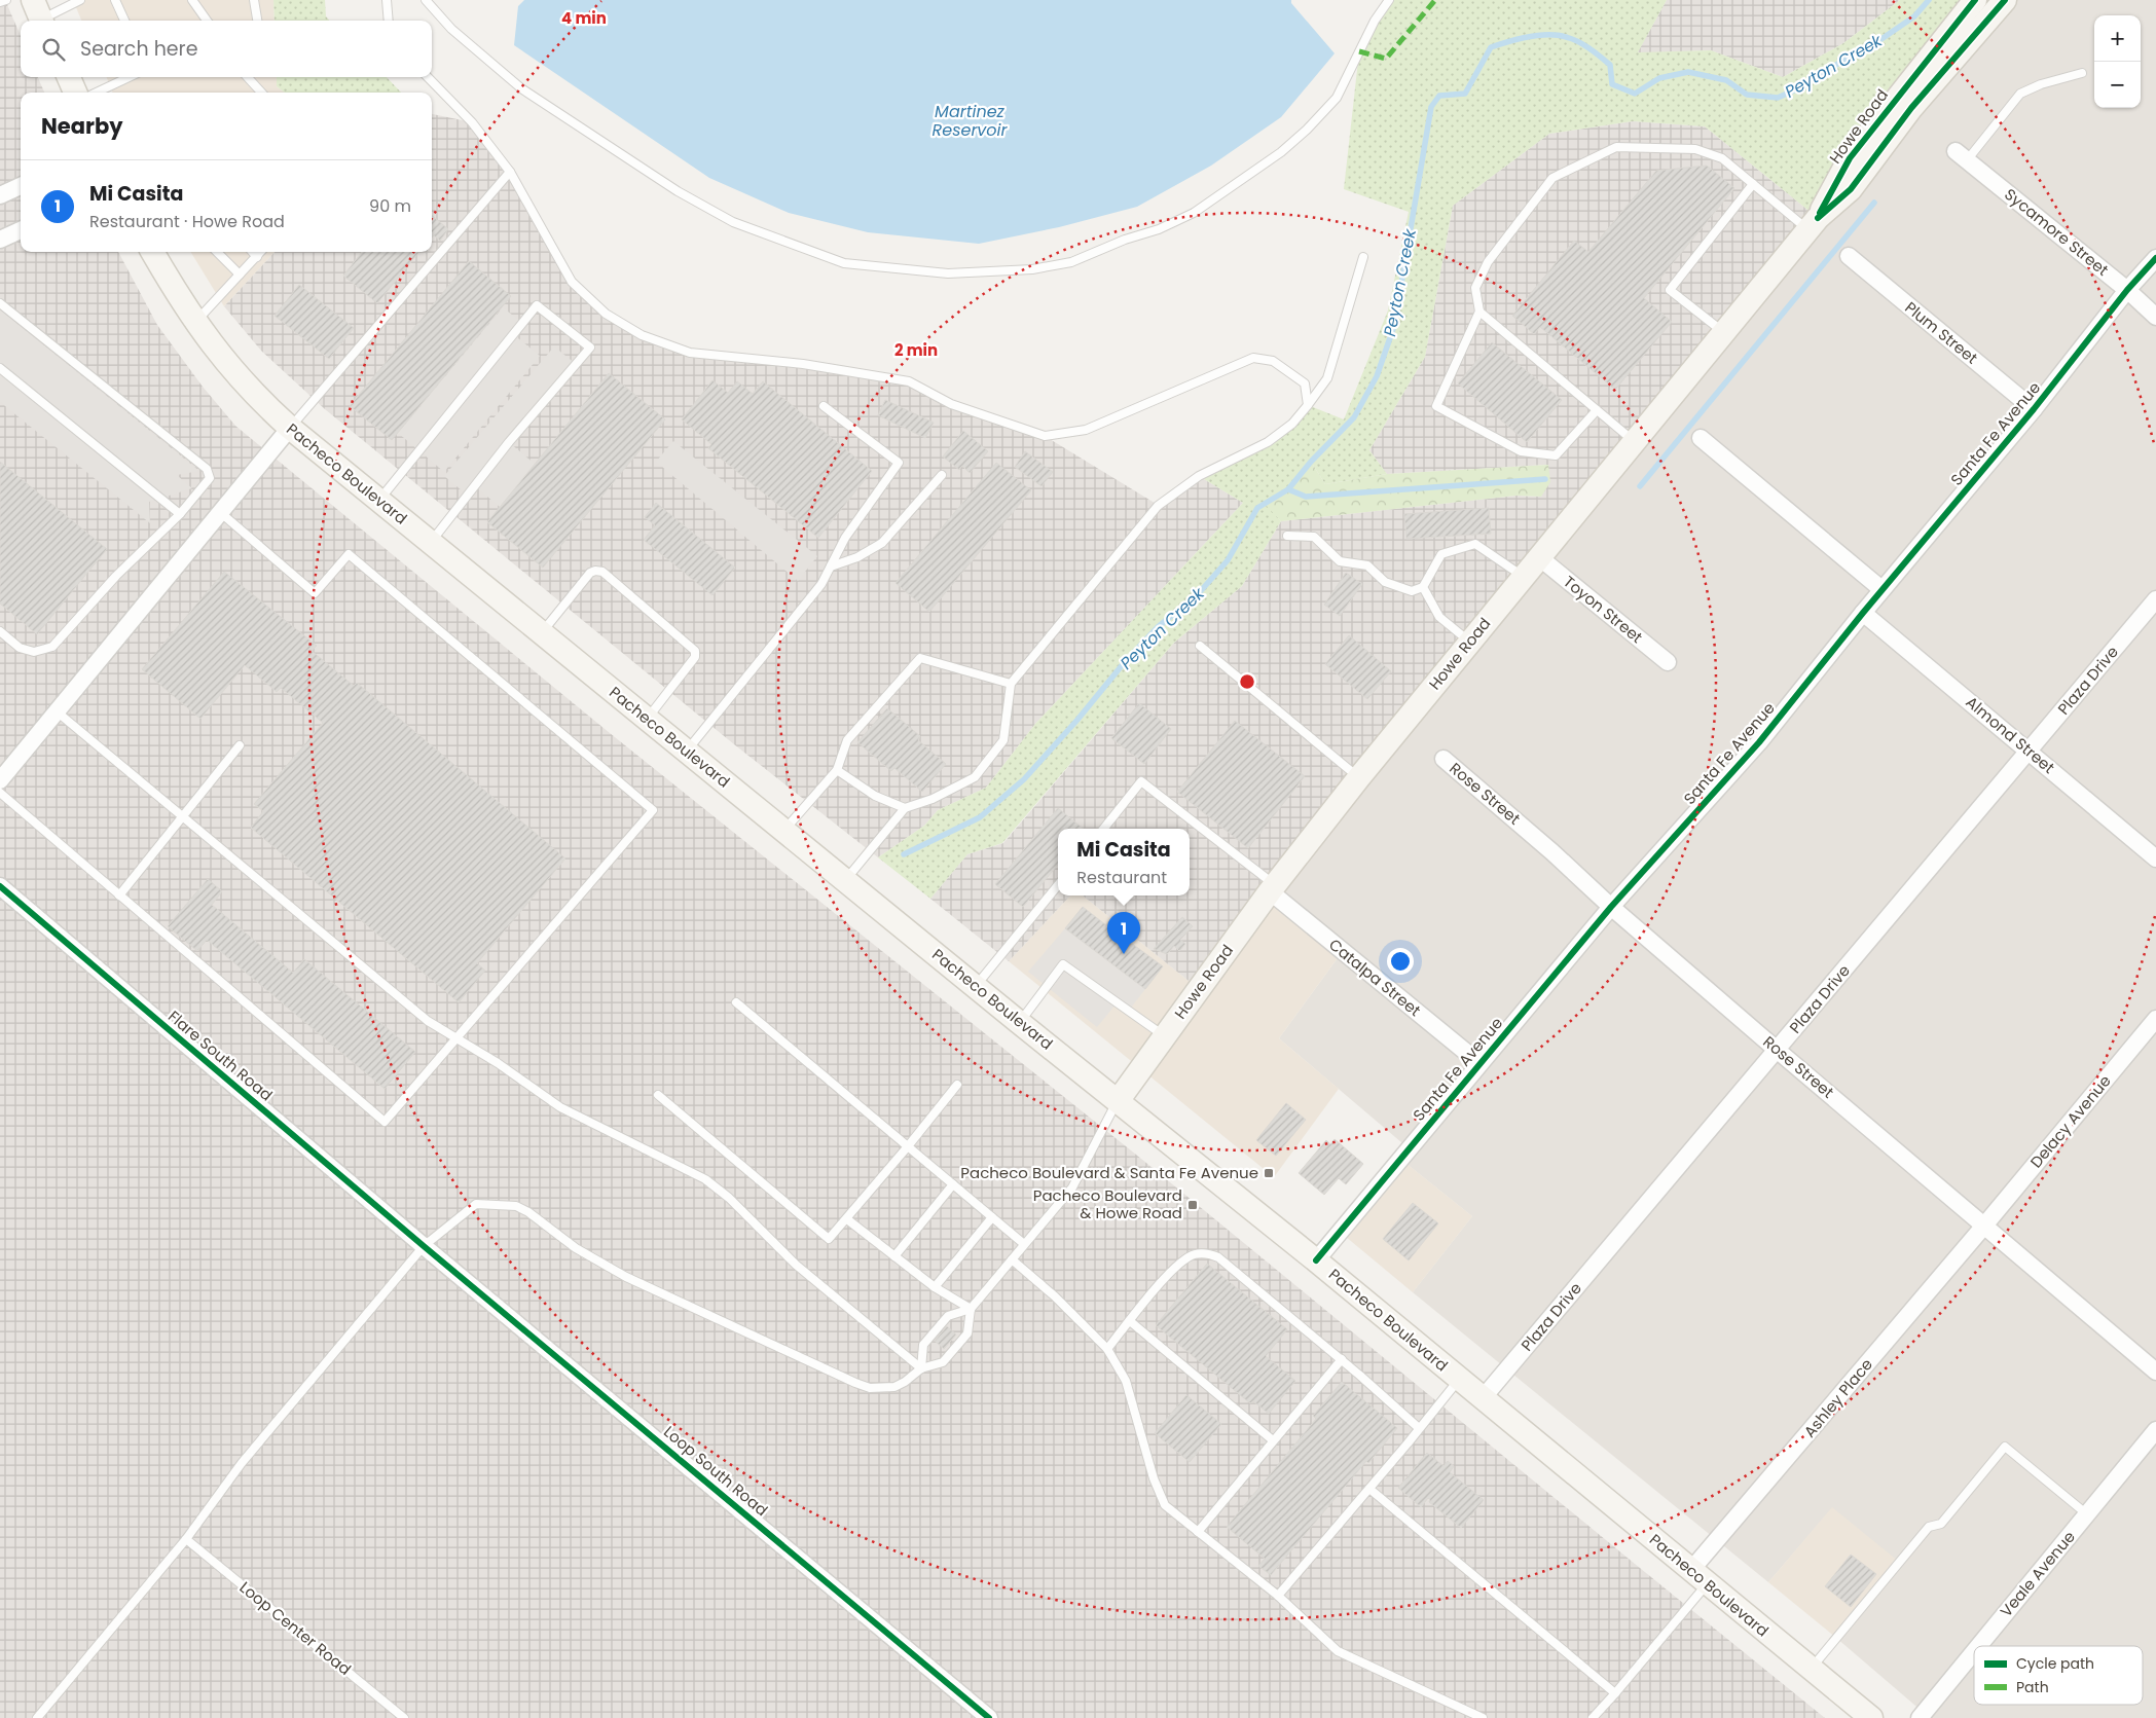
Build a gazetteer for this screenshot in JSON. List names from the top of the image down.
{
  "streets": {
    "main road": ["Howe Road", "Pacheco Boulevard"],
    "street": [
      "Sycamore Street",
      "Plum Street",
      "Santa Fe Avenue",
      "Toyon Street",
      "Plaza Drive",
      "Almond Street",
      "Rose Street",
      "Catalpa Street",
      "Flare South Road",
      "Delacy Avenue",
      "Ashley Place",
      "Loop South Road",
      "Veale Avenue"
    ],
    "lane": ["Loop Center Road"]
  },
  "crossings": [
    ["Howe Road", "Pacheco Boulevard"],
    ["Howe Road", "Toyon Street"],
    ["Howe Road", "Catalpa Street"],
    ["Sycamore Street", "Santa Fe Avenue"],
    ["Plum Street", "Santa Fe Avenue"],
    ["Santa Fe Avenue", "Pacheco Boulevard"],
    ["Santa Fe Avenue", "Almond Street"],
    ["Santa Fe Avenue", "Rose Street"],
    ["Santa Fe Avenue", "Catalpa Street"],
    ["Pacheco Boulevard", "Plaza Drive"],
    ["Pacheco Boulevard", "Ashley Place"],
    ["Plaza Drive", "Almond Street"],
    ["Plaza Drive", "Rose Street"],
    ["Rose Street", "Delacy Avenue"],
    ["Rose Street", "Ashley Place"],
    ["Flare South Road", "Loop South Road"],
    ["Delacy Avenue", "Ashley Place"]
  ],
  "water": ["Peyton Creek", "Martinez Reservoir"],
  "places": {
    "transit": ["Pacheco Boulevard & Santa Fe Avenue", "Pacheco Boulevard & Howe Road"]
  },
  "legend": ["Cycle path", "Path"],
  "page": {
    "map_buttons": ["+", "−"],
    "search": "Search here",
    "heading": "Nearby",
    "list": [
      {
        "mark": "1",
        "name": "Mi Casita",
        "note": "Restaurant · Howe Road",
        "value": "90 m"
      }
    ],
    "popup": ["Mi Casita", "Restaurant"],
    "pins": "1"
  },
  "rings": ["4 min", "2 min"]
}
